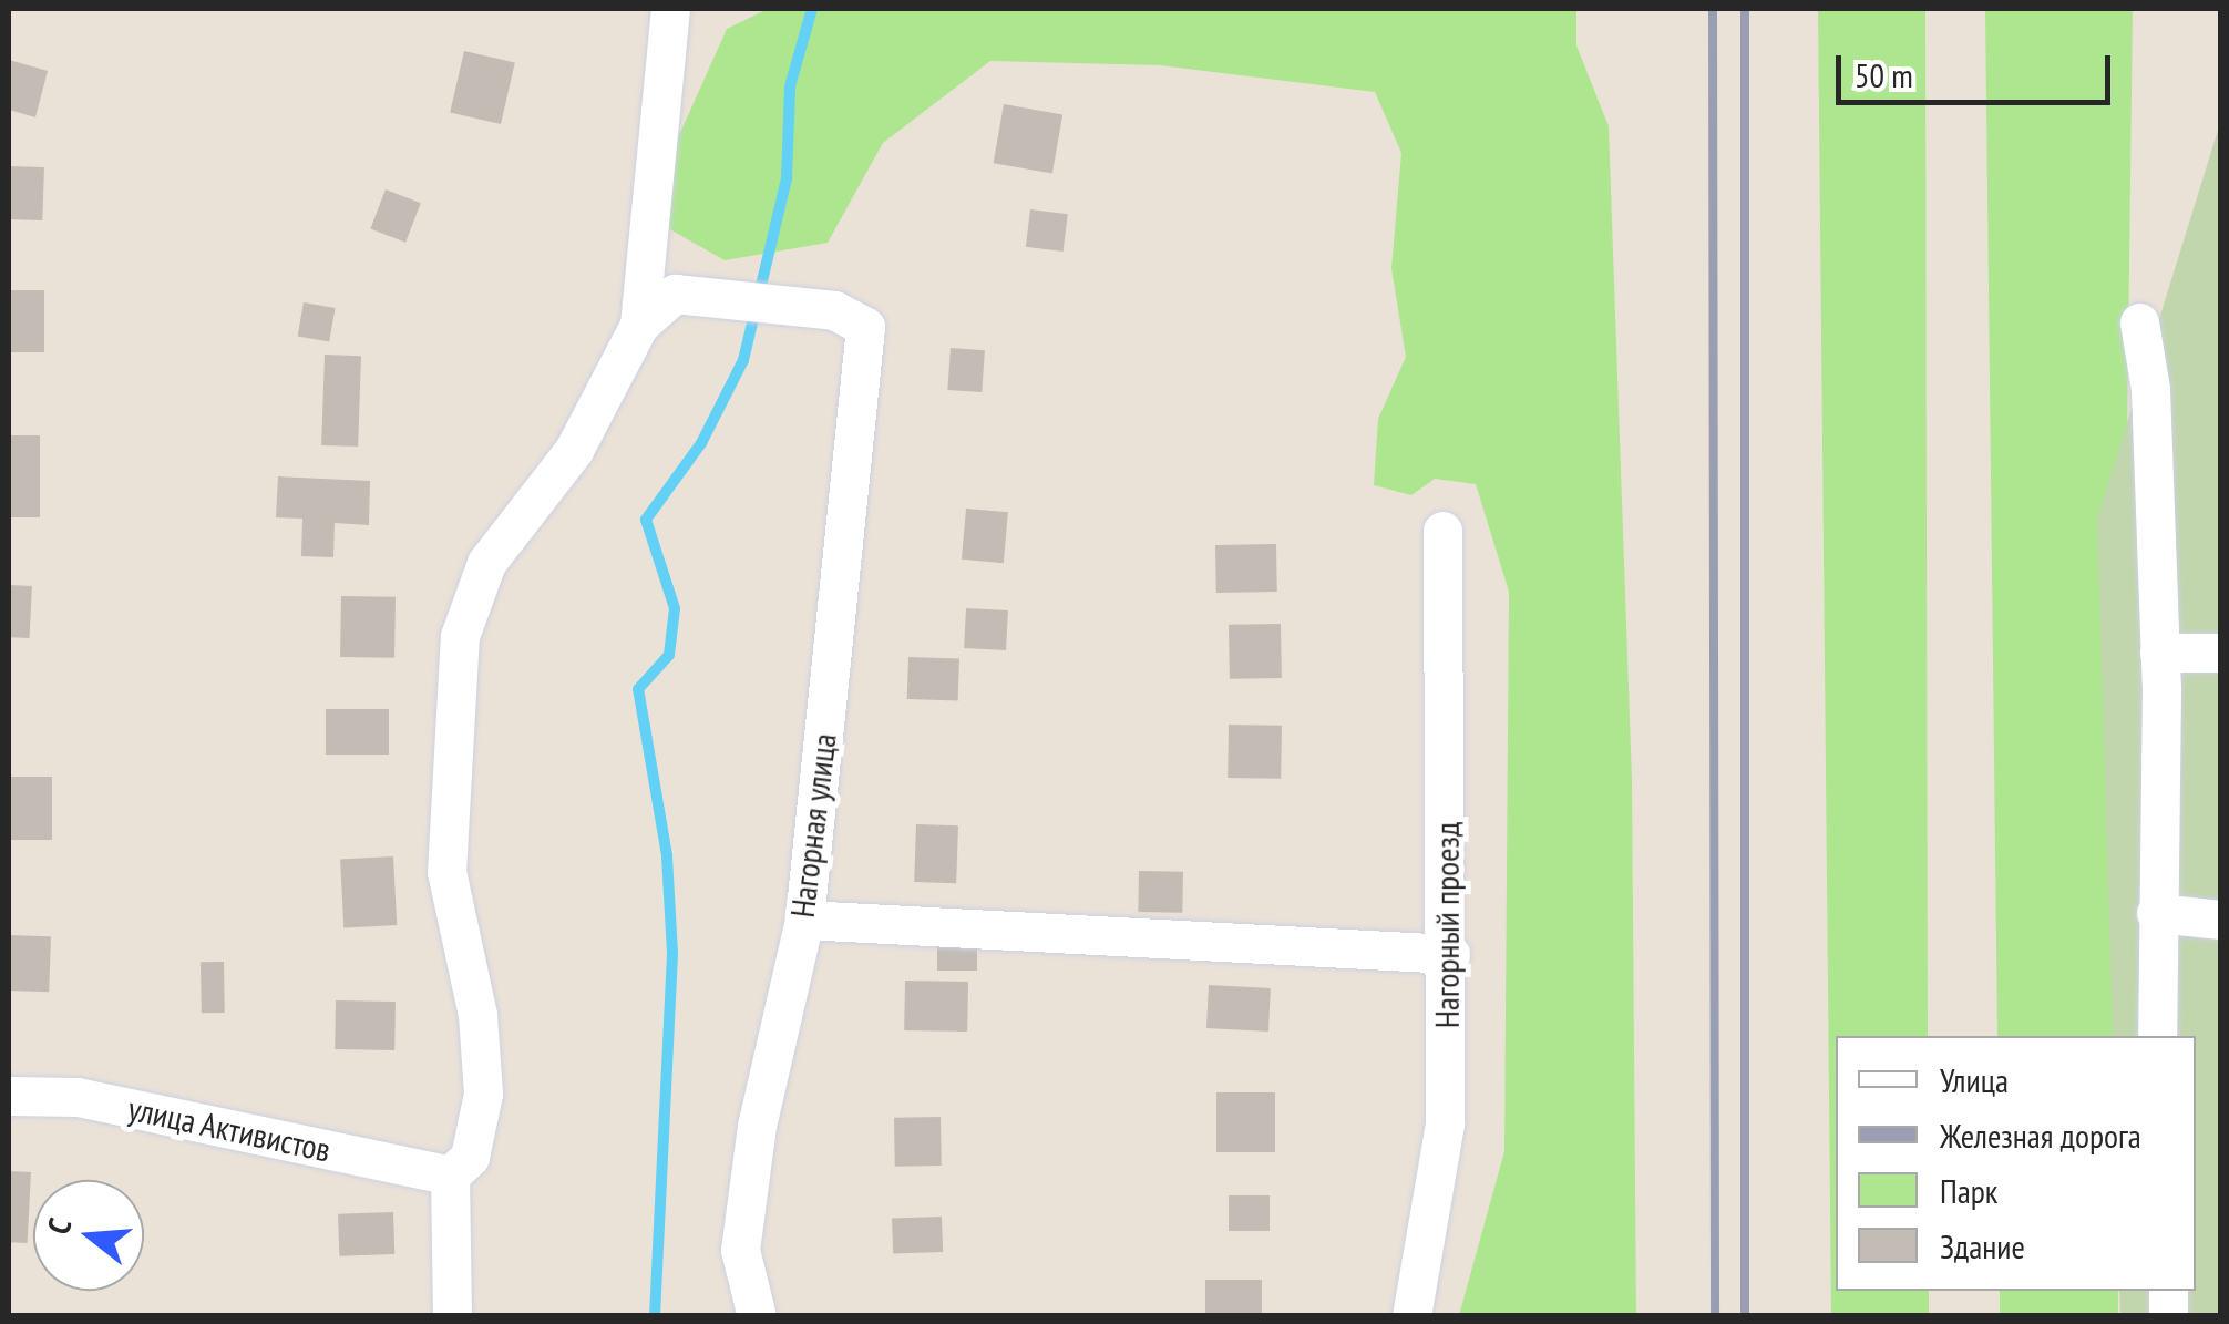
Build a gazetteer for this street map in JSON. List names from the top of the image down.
{
  "streets": {
    "street": ["Нагорная улица", "Нагорный проезд", "улица Активистов"]
  },
  "legend": [
    "Улица",
    "Железная дорога",
    "Парк",
    "Здание"
  ],
  "scale_bar": "50 m",
  "north": "left"
}
